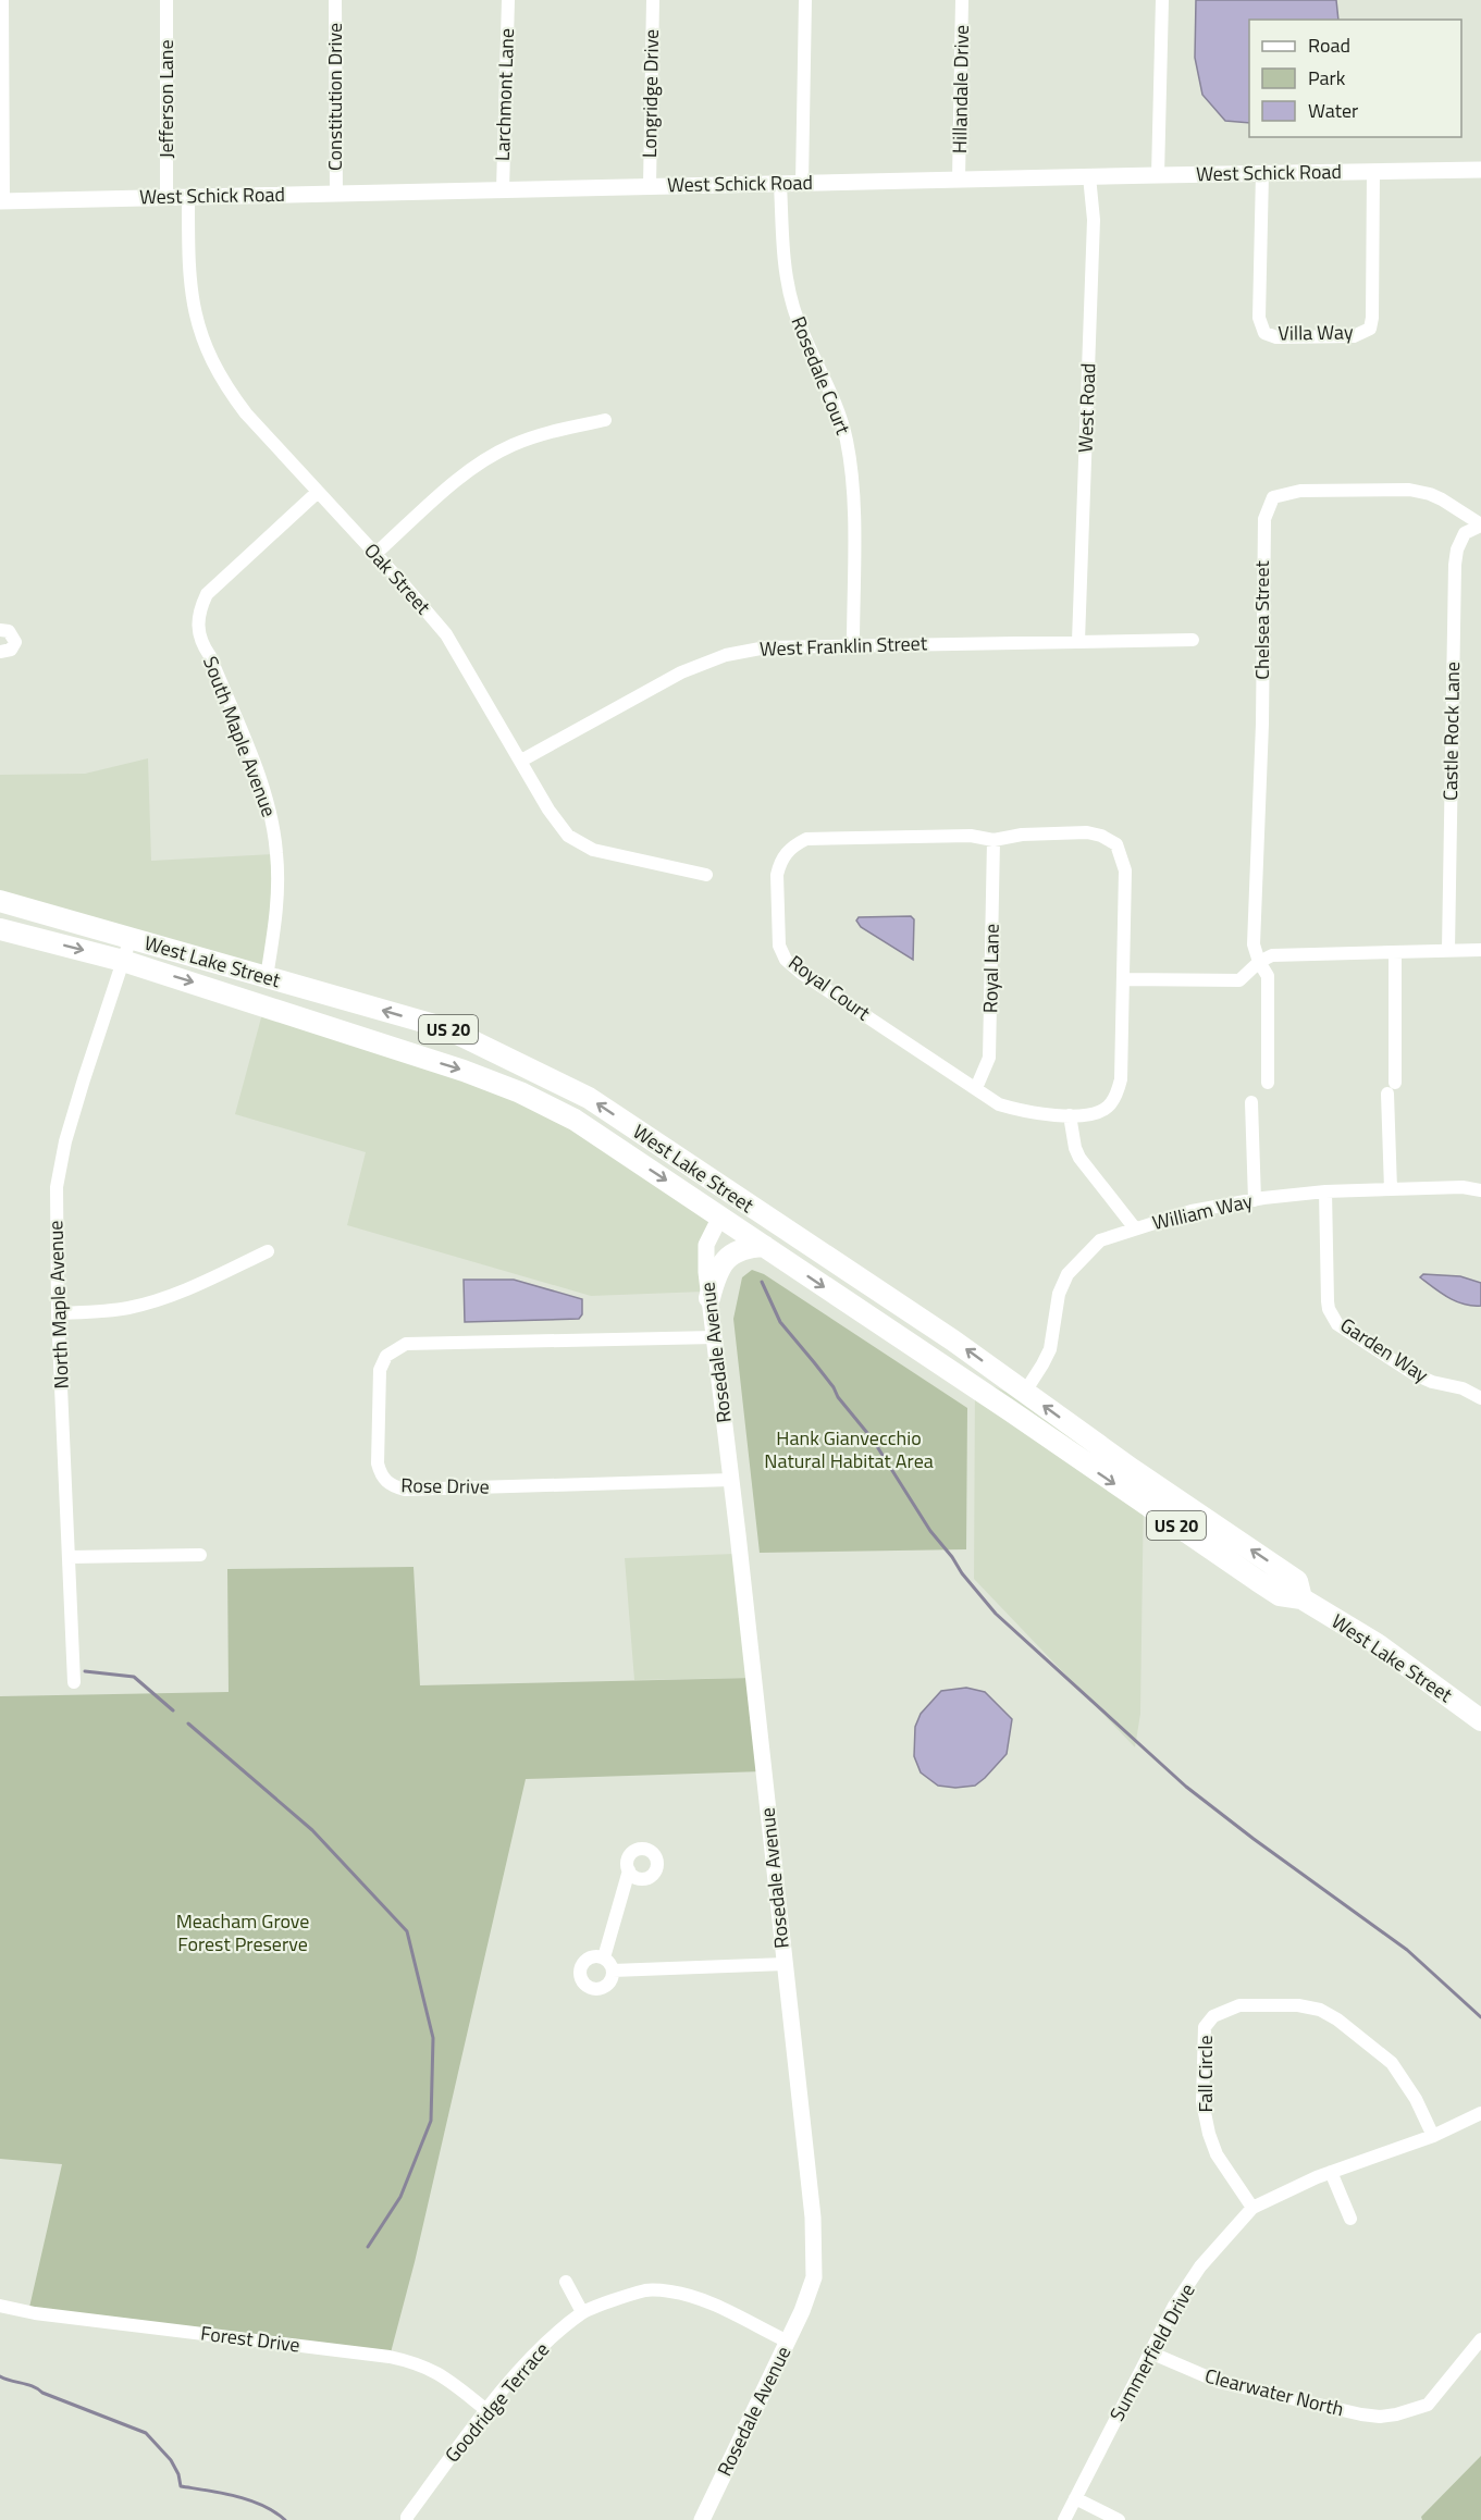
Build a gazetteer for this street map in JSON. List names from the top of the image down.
{
  "streets": {
    "main road": ["West Lake Street", "US 20"],
    "street": [
      "Hillandale Drive",
      "Longridge Drive",
      "Larchmont Lane",
      "Constitution Drive",
      "Jefferson Lane",
      "West Schick Road",
      "Villa Way",
      "Rosedale Court",
      "West Road",
      "Oak Street",
      "Chelsea Street",
      "West Franklin Street",
      "Castle Rock Lane",
      "South Maple Avenue",
      "Royal Lane",
      "Royal Court",
      "William Way",
      "North Maple Avenue",
      "Garden Way",
      "Rosedale Avenue",
      "Rose Drive",
      "Fall Circle",
      "Forest Drive",
      "Summerfield Drive",
      "Clearwater North",
      "Goodridge Terrace"
    ]
  },
  "crossings": [
    ["Hillandale Drive", "West Schick Road"],
    ["Longridge Drive", "West Schick Road"],
    ["Larchmont Lane", "West Schick Road"],
    ["Constitution Drive", "West Schick Road"],
    ["Jefferson Lane", "West Schick Road"],
    ["West Schick Road", "Villa Way"],
    ["West Schick Road", "Rosedale Court"],
    ["West Schick Road", "West Road"],
    ["West Schick Road", "Oak Street"],
    ["Rosedale Court", "West Franklin Street"],
    ["West Road", "West Franklin Street"],
    ["Oak Street", "West Franklin Street"],
    ["Oak Street", "South Maple Avenue"],
    ["Chelsea Street", "Castle Rock Lane"],
    ["South Maple Avenue", "West Lake Street"],
    ["West Lake Street", "William Way"],
    ["West Lake Street", "North Maple Avenue"],
    ["West Lake Street", "Rosedale Avenue"],
    ["Royal Lane", "Royal Court"],
    ["William Way", "Garden Way"],
    ["Rosedale Avenue", "Rose Drive"],
    ["Rosedale Avenue", "Goodridge Terrace"],
    ["Fall Circle", "Summerfield Drive"],
    ["Forest Drive", "Goodridge Terrace"],
    ["Summerfield Drive", "Clearwater North"]
  ],
  "parks": ["Hank Gianvecchio Natural Habitat Area", "Meacham Grove Forest Preserve"],
  "legend": ["Road", "Park", "Water"]
}
